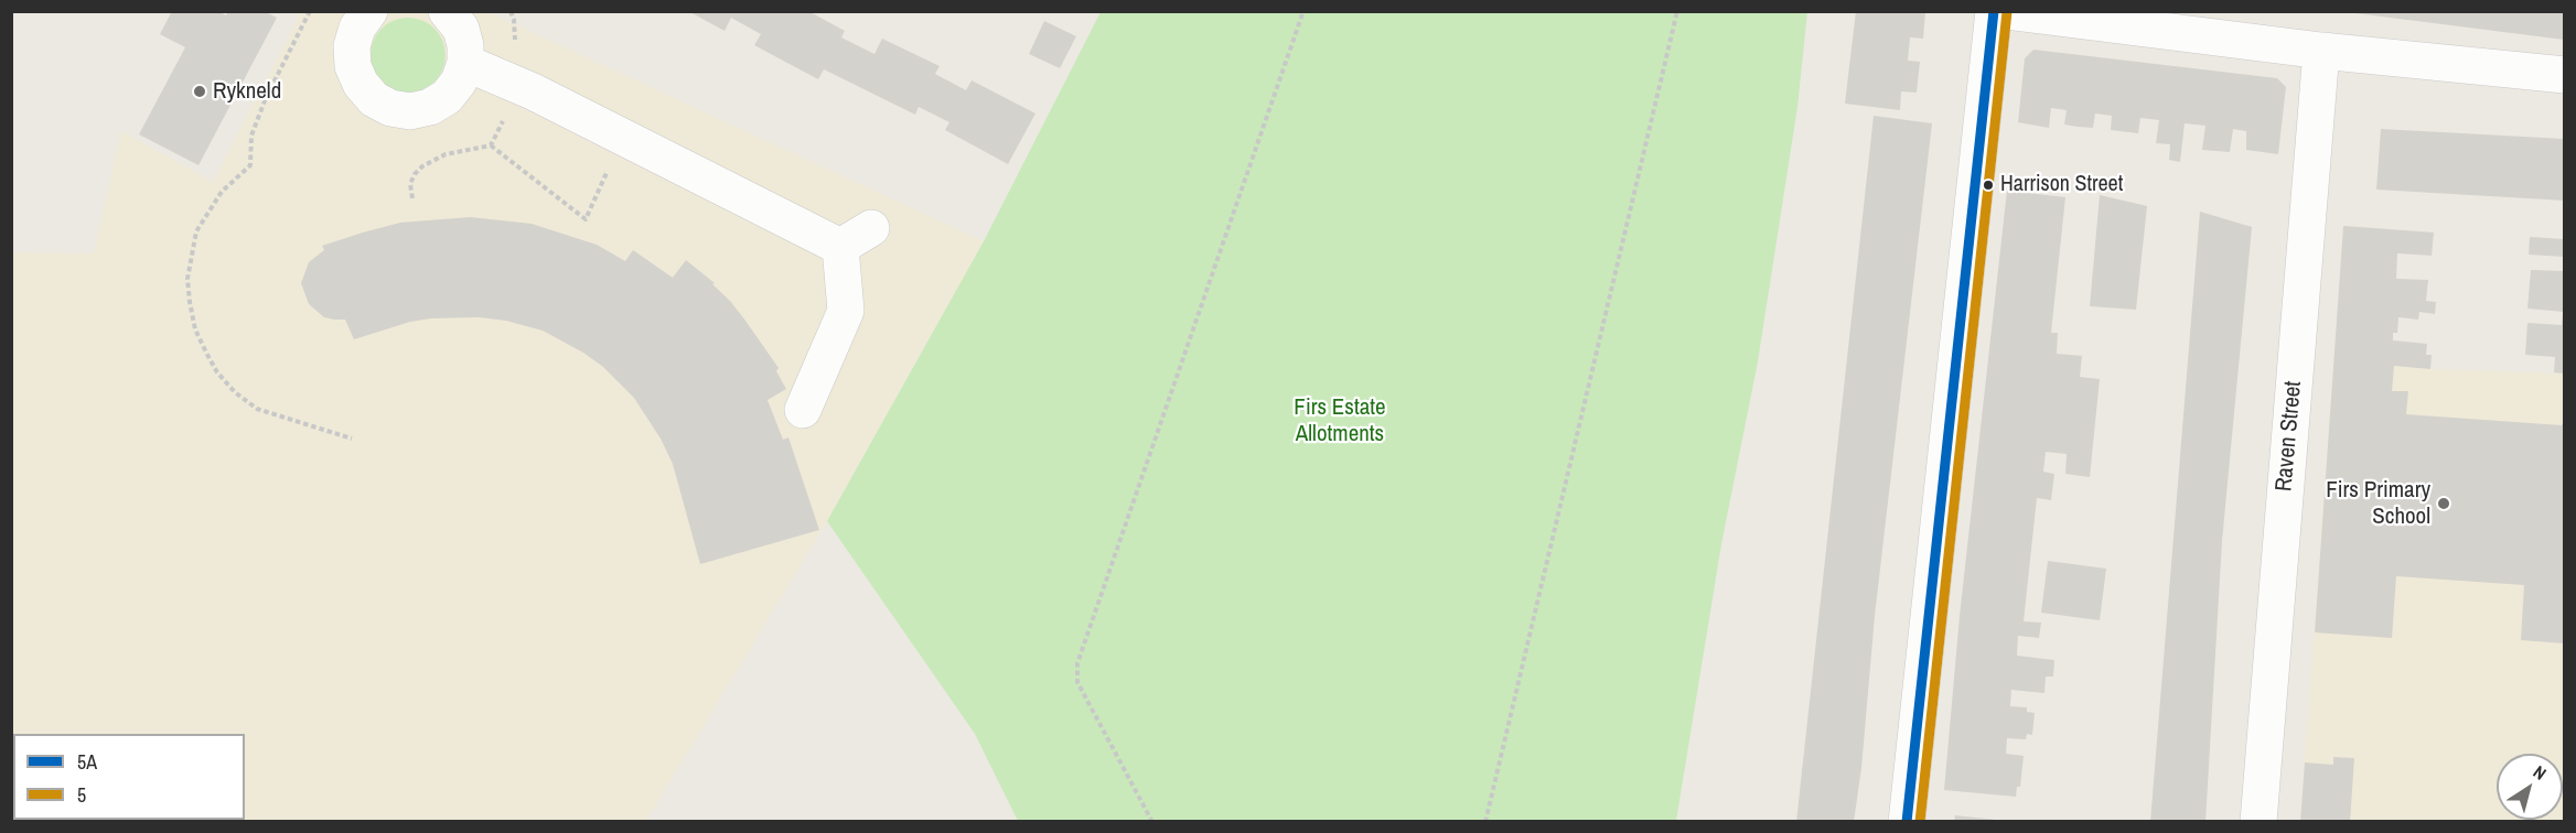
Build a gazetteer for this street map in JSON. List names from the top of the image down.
{
  "streets": {
    "street": ["Raven Street"]
  },
  "parks": ["Firs Estate Allotments"],
  "places": ["Rykneld", "Harrison Street", "Firs Primary School"],
  "lines": ["transit line 5A", "transit line 5"],
  "legend": ["5A", "5"],
  "north": "top right"
}
